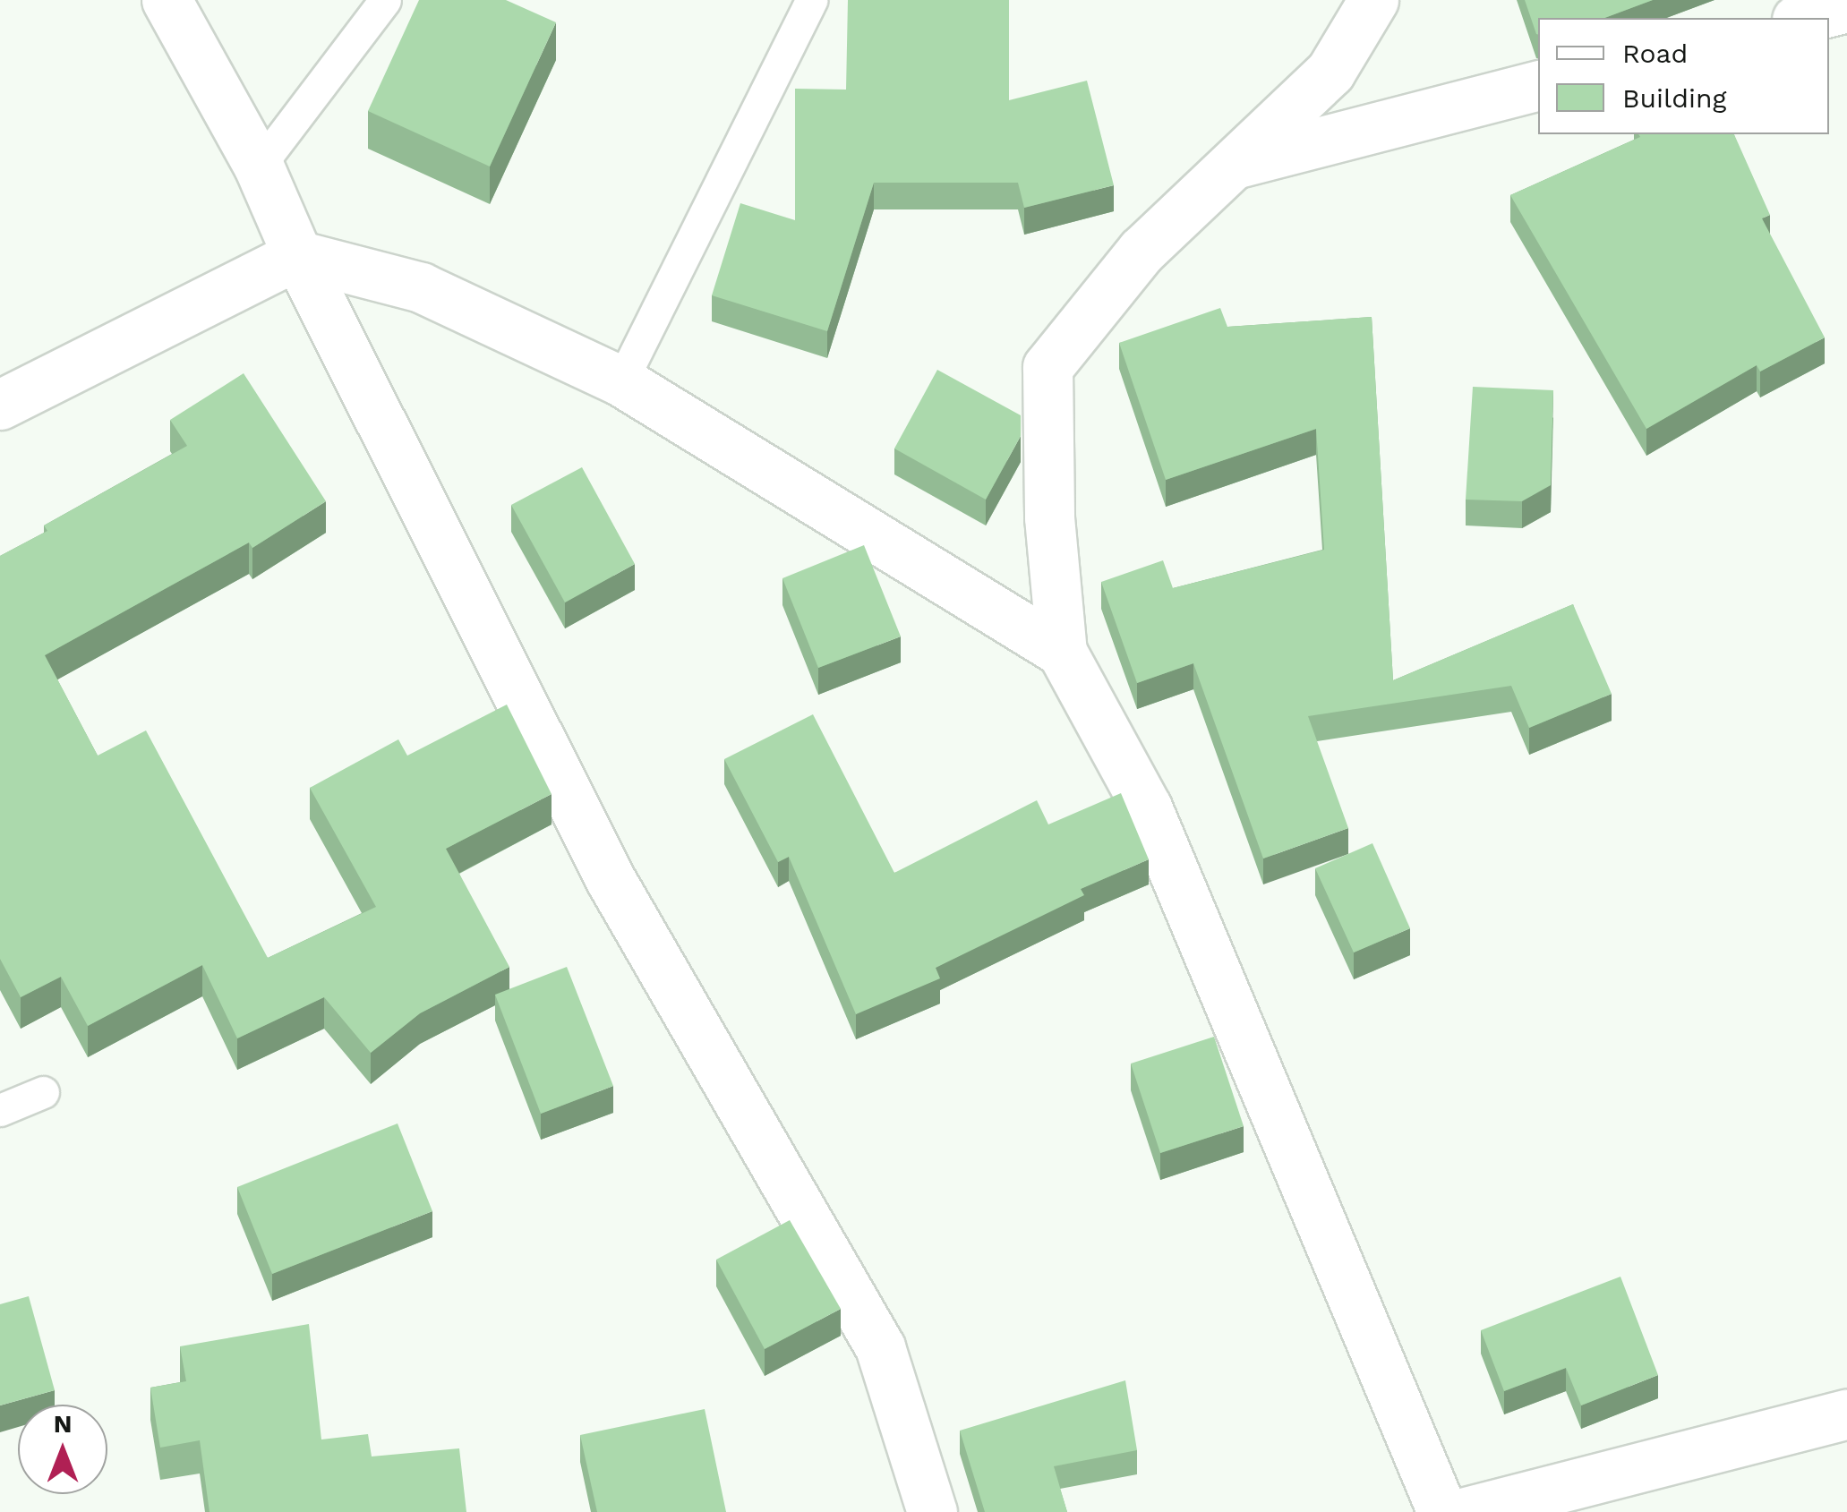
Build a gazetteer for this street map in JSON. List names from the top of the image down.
{
  "legend": ["Road", "Building"],
  "north": "top"
}
